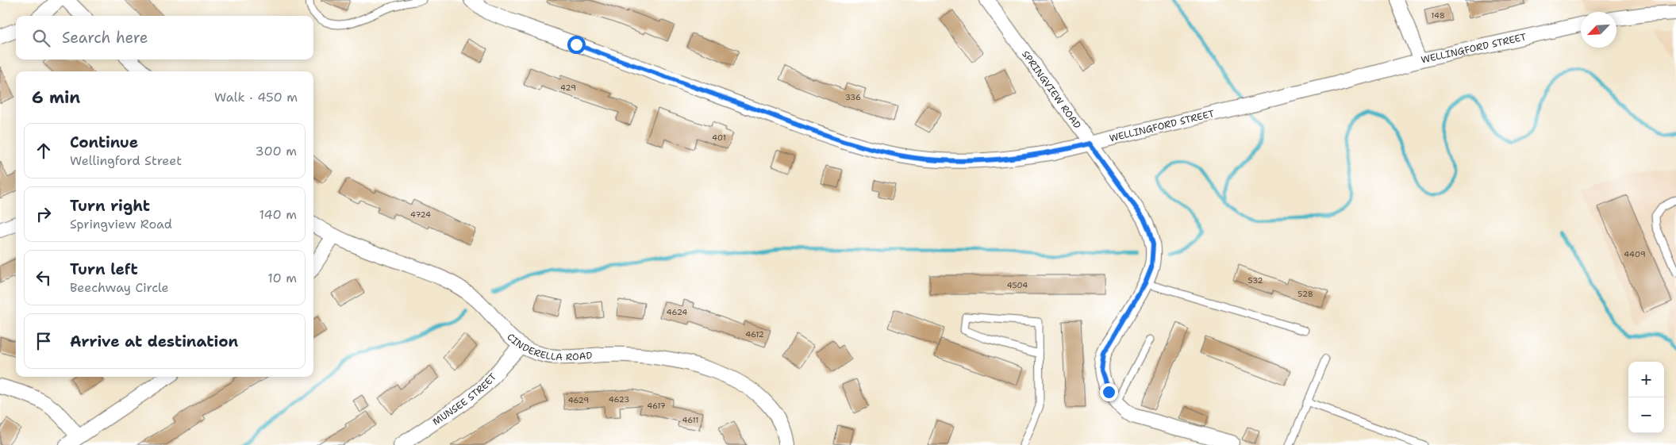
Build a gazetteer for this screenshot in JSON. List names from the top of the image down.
{
  "streets": {
    "street": [
      "WELLINGFORD STREET",
      "SPRINGVIEW ROAD",
      "CINDERELLA ROAD",
      "MUNSEE STREET"
    ]
  },
  "crossings": [
    ["WELLINGFORD STREET", "SPRINGVIEW ROAD"],
    ["CINDERELLA ROAD", "MUNSEE STREET"]
  ],
  "house_numbers": [
    "148",
    "429",
    "336",
    "401",
    "4724",
    "4409",
    "532",
    "4504",
    "528",
    "4624",
    "4612",
    "4623",
    "4629",
    "4617",
    "4611"
  ],
  "north": "bottom left",
  "page": {
    "search": "Search here",
    "heading": ["6 min", "Walk · 450 m"],
    "list": [
      ["Continue", "Wellingford Street", "300 m"],
      ["Turn right", "Springview Road", "140 m"],
      ["Turn left", "Beechway Circle", "10 m"],
      "Arrive at destination"
    ],
    "map_buttons": ["+", "−"]
  }
}
